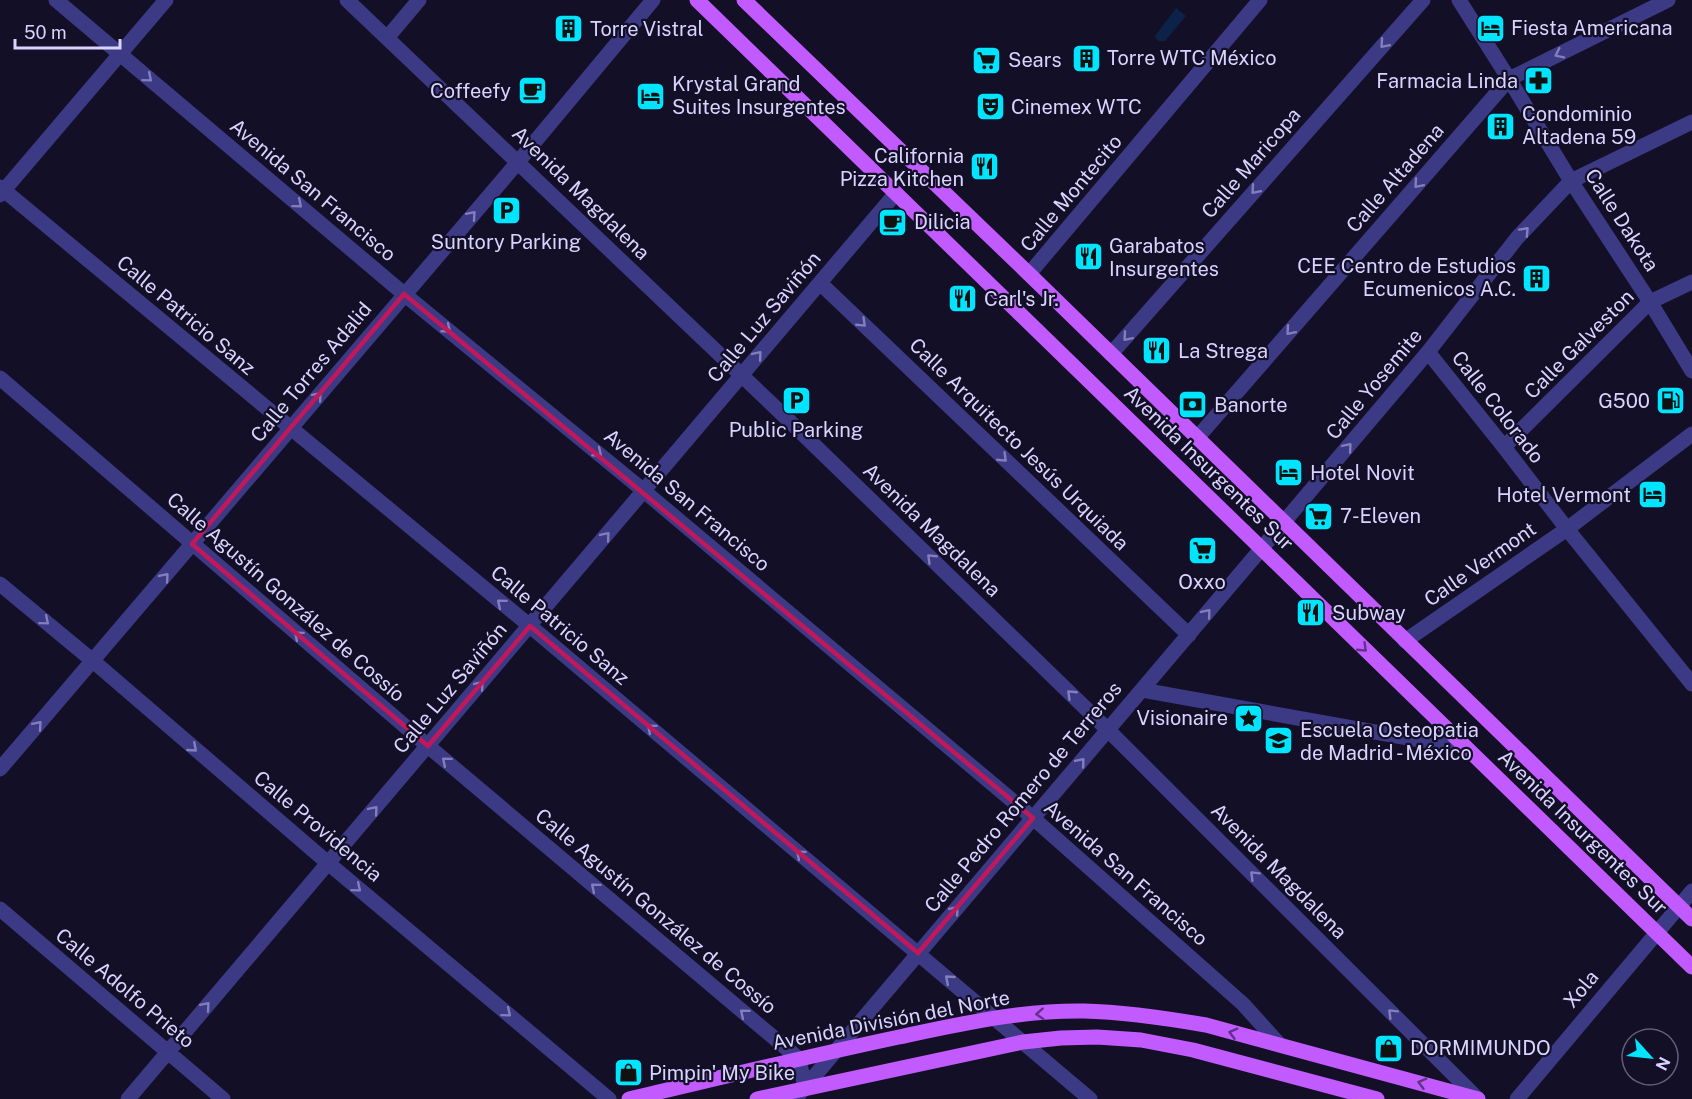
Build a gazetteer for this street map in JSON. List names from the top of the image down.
{
  "streets": {
    "main road": ["Avenida Insurgentes Sur", "Avenida División del Norte"],
    "street": [
      "Calle Maricopa",
      "Calle Altadena",
      "Avenida San Francisco",
      "Avenida Magdalena",
      "Calle Montecito",
      "Calle Dakota",
      "Calle Patricio Sanz",
      "Calle Luz Saviñón",
      "Calle Galveston",
      "Calle Torres Adalid",
      "Calle Yosemite",
      "Calle Colorado",
      "Calle Arquitecto Jesús Urquiada",
      "Calle Vermont",
      "Calle Agustín González de Cossío",
      "Calle Pedro Romero de Terreros",
      "Calle Providencia",
      "Calle Adolfo Prieto",
      "Xola"
    ]
  },
  "crossings": [
    ["Calle Maricopa", "Avenida Insurgentes Sur"],
    ["Calle Altadena", "Calle Dakota"],
    ["Calle Altadena", "Avenida Insurgentes Sur"],
    ["Avenida San Francisco", "Calle Luz Saviñón"],
    ["Avenida San Francisco", "Calle Torres Adalid"],
    ["Avenida San Francisco", "Calle Pedro Romero de Terreros"],
    ["Avenida San Francisco", "Avenida División del Norte"],
    ["Avenida Magdalena", "Calle Luz Saviñón"],
    ["Avenida Magdalena", "Calle Torres Adalid"],
    ["Avenida Magdalena", "Calle Pedro Romero de Terreros"],
    ["Avenida Magdalena", "Avenida División del Norte"],
    ["Calle Montecito", "Avenida Insurgentes Sur"],
    ["Calle Dakota", "Calle Galveston"],
    ["Calle Dakota", "Calle Yosemite"],
    ["Calle Patricio Sanz", "Calle Luz Saviñón"],
    ["Calle Patricio Sanz", "Calle Torres Adalid"],
    ["Calle Patricio Sanz", "Calle Pedro Romero de Terreros"],
    ["Calle Patricio Sanz", "Avenida División del Norte"],
    ["Calle Luz Saviñón", "Calle Arquitecto Jesús Urquiada"],
    ["Calle Luz Saviñón", "Avenida Insurgentes Sur"],
    ["Calle Luz Saviñón", "Calle Agustín González de Cossío"],
    ["Calle Luz Saviñón", "Calle Providencia"],
    ["Calle Luz Saviñón", "Calle Adolfo Prieto"],
    ["Calle Galveston", "Calle Colorado"],
    ["Calle Torres Adalid", "Calle Agustín González de Cossío"],
    ["Calle Torres Adalid", "Calle Providencia"],
    ["Calle Yosemite", "Calle Colorado"],
    ["Calle Yosemite", "Avenida Insurgentes Sur"],
    ["Calle Yosemite", "Calle Pedro Romero de Terreros"],
    ["Calle Colorado", "Calle Vermont"],
    ["Calle Arquitecto Jesús Urquiada", "Calle Pedro Romero de Terreros"],
    ["Avenida Insurgentes Sur", "Calle Vermont"],
    ["Avenida Insurgentes Sur", "Calle Pedro Romero de Terreros"],
    ["Avenida Insurgentes Sur", "Xola"],
    ["Calle Agustín González de Cossío", "Avenida División del Norte"],
    ["Calle Pedro Romero de Terreros", "Avenida División del Norte"]
  ],
  "one_way": [
    "Calle Maricopa",
    "Calle Altadena",
    "Avenida San Francisco",
    "Avenida Magdalena",
    "Calle Patricio Sanz",
    "Calle Luz Saviñón",
    "Calle Torres Adalid",
    "Calle Yosemite",
    "Calle Arquitecto Jesús Urquiada",
    "Calle Agustín González de Cossío",
    "Calle Pedro Romero de Terreros",
    "Calle Providencia"
  ],
  "places": {
    "hotel": [
      "Fiesta Americana",
      "Krystal Grand Suites Insurgentes",
      "Hotel Novit",
      "Hotel Vermont"
    ],
    "building": [
      "Torre Vistral",
      "Torre WTC México",
      "Condominio Altadena 59",
      "CEE Centro de Estudios Ecumenicos A.C."
    ],
    "supermarket": ["Sears", "7-Eleven", "Oxxo"],
    "pharmacy": ["Farmacia Linda"],
    "cafe": ["Coffeefy", "Dilicia"],
    "theatre": ["Cinemex WTC"],
    "restaurant": [
      "California Pizza Kitchen",
      "Garabatos Insurgentes",
      "Carl's Jr.",
      "La Strega",
      "Subway"
    ],
    "parking": ["Suntory Parking", "Public Parking"],
    "fuel station": ["G500"],
    "bank": ["Banorte"],
    "place": ["Visionaire"],
    "school or university": ["Escuela Osteopatia de Madrid - México"],
    "shop": ["DORMIMUNDO", "Pimpin' My Bike"]
  },
  "scale_bar": "50 m",
  "north": "bottom right"
}
